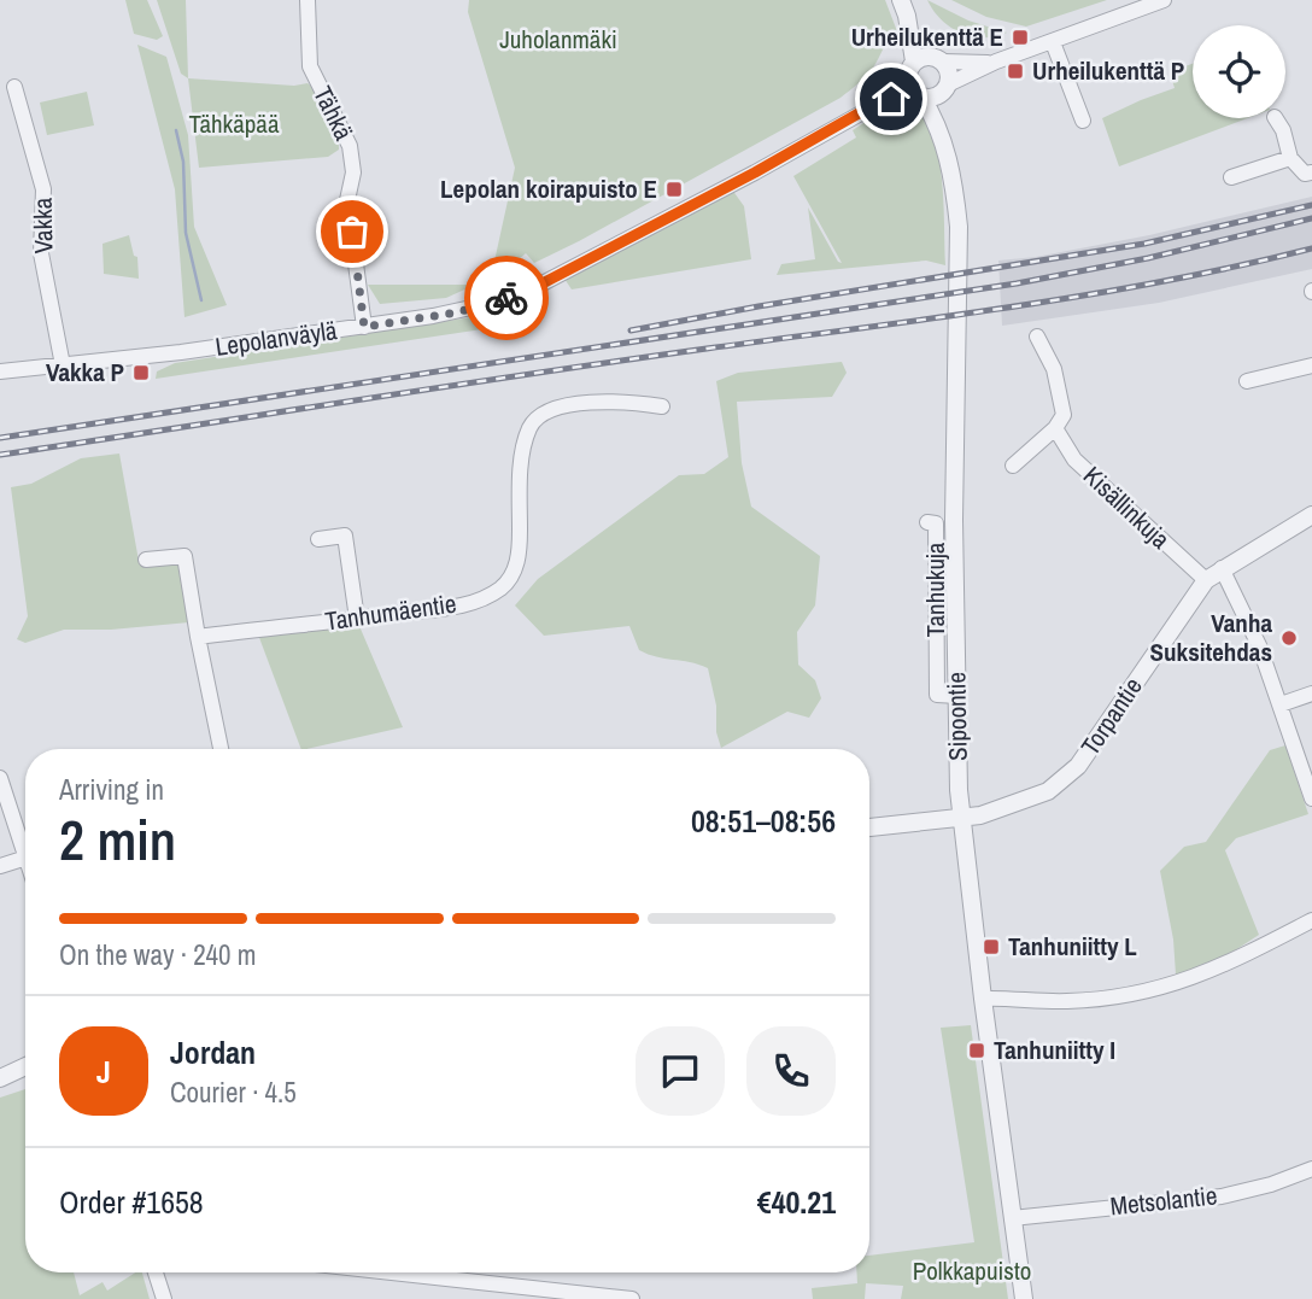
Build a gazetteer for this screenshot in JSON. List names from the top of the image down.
{
  "streets": {
    "street": [
      "Tähkä",
      "Vakka",
      "Lepolanväylä",
      "Kisällinkuja",
      "Tanhukuja",
      "Tanhumäentie",
      "Sipoontie",
      "Torpantie",
      "Metsolantie"
    ]
  },
  "crossings": [
    ["Tähkä", "Lepolanväylä"],
    ["Vakka", "Lepolanväylä"],
    ["Lepolanväylä", "Sipoontie"],
    ["Kisällinkuja", "Torpantie"],
    ["Tanhukuja", "Sipoontie"],
    ["Sipoontie", "Torpantie"],
    ["Sipoontie", "Metsolantie"]
  ],
  "parks": ["Juholanmäki", "Tähkäpää", "Polkkapuisto"],
  "places": {
    "transit": [
      "Urheilukenttä E",
      "Urheilukenttä P",
      "Lepolan koirapuisto E",
      "Vakka P",
      "Tanhuniitty L",
      "Tanhuniitty I"
    ],
    "other": ["Vanha Suksitehdas"]
  },
  "page": {
    "heading": ["2 min", "Arriving in", "08:51–08:56"],
    "panel": [
      "Jordan",
      "Courier · 4.5",
      "Order #1658",
      "€40.21"
    ],
    "bar": "On the way · 240 m",
    "round": "J"
  }
}
